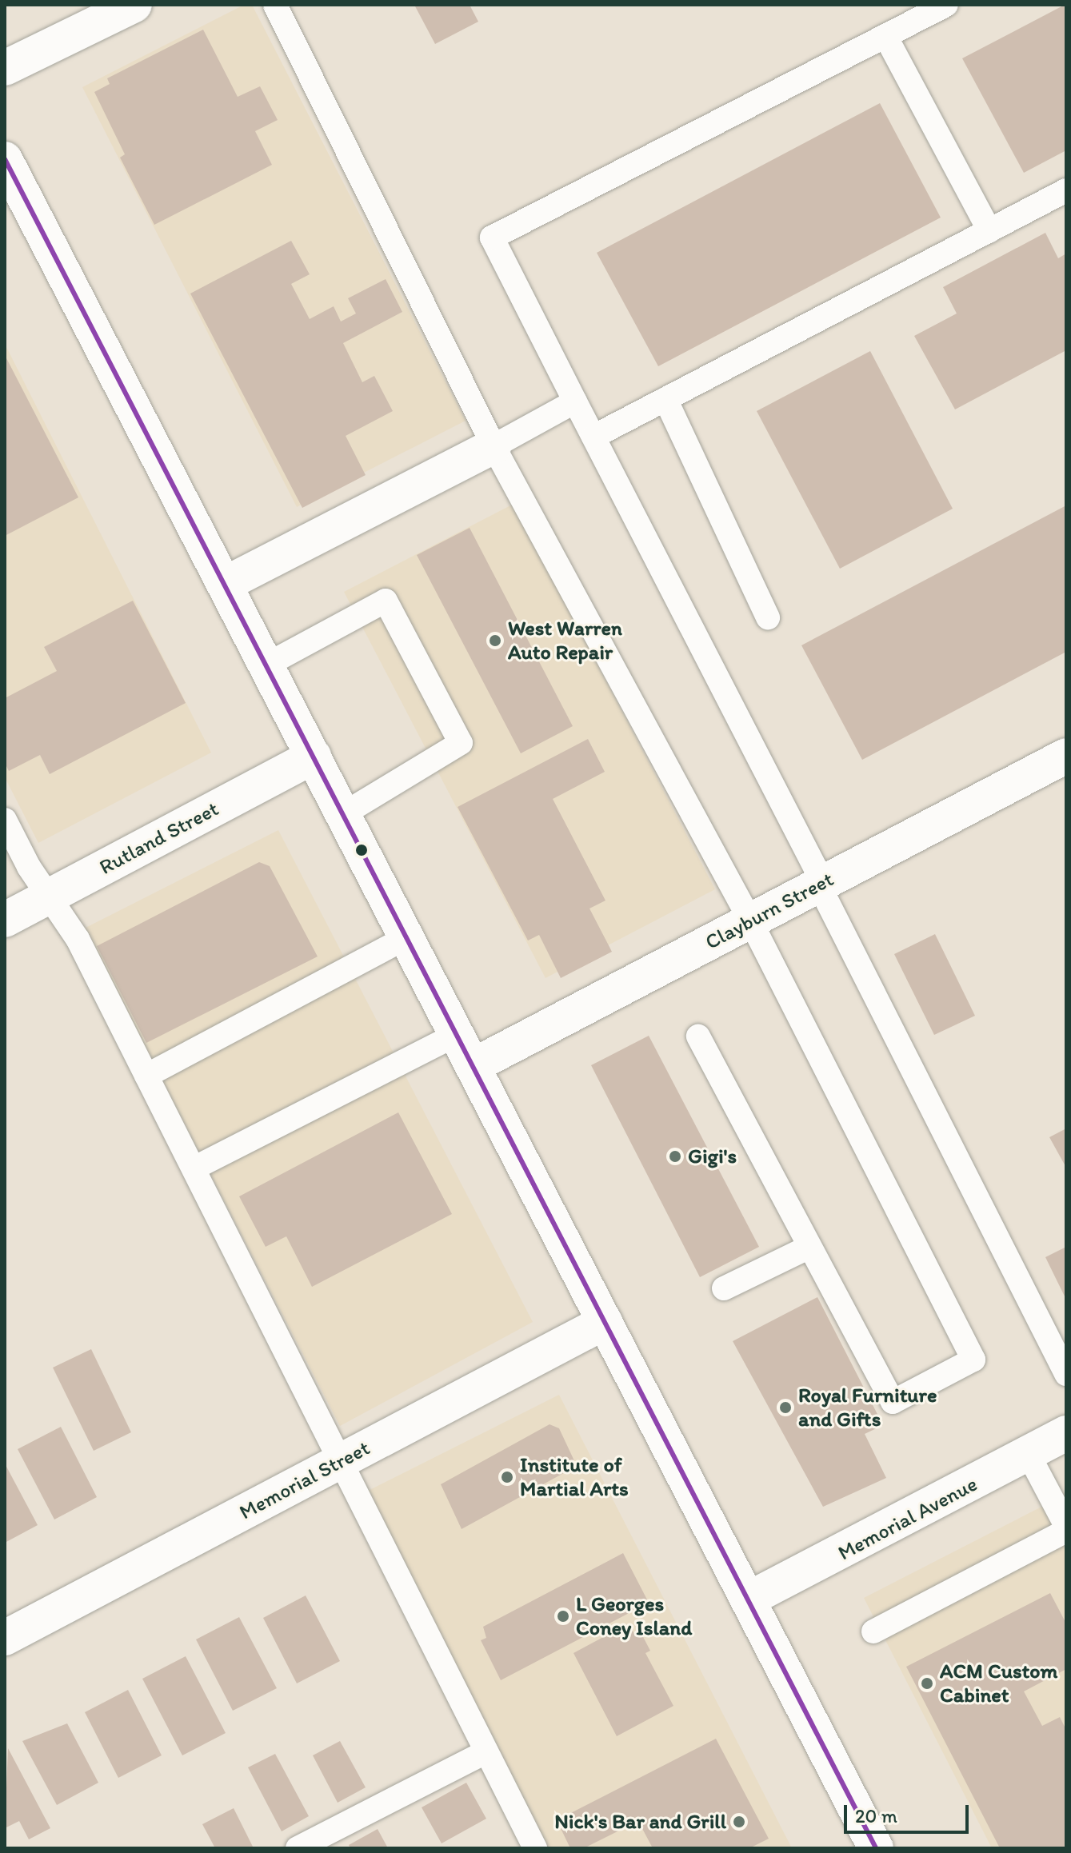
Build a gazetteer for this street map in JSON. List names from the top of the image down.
{
  "streets": {
    "street": [
      "Rutland Street",
      "Clayburn Street",
      "Memorial Street",
      "Memorial Avenue"
    ]
  },
  "places": [
    "West Warren Auto Repair",
    "Gigi's",
    "Royal Furniture and Gifts",
    "Institute of Martial Arts",
    "L Georges Coney Island",
    "ACM Custom Cabinet",
    "Nick's Bar and Grill"
  ],
  "scale_bar": "20 m"
}
